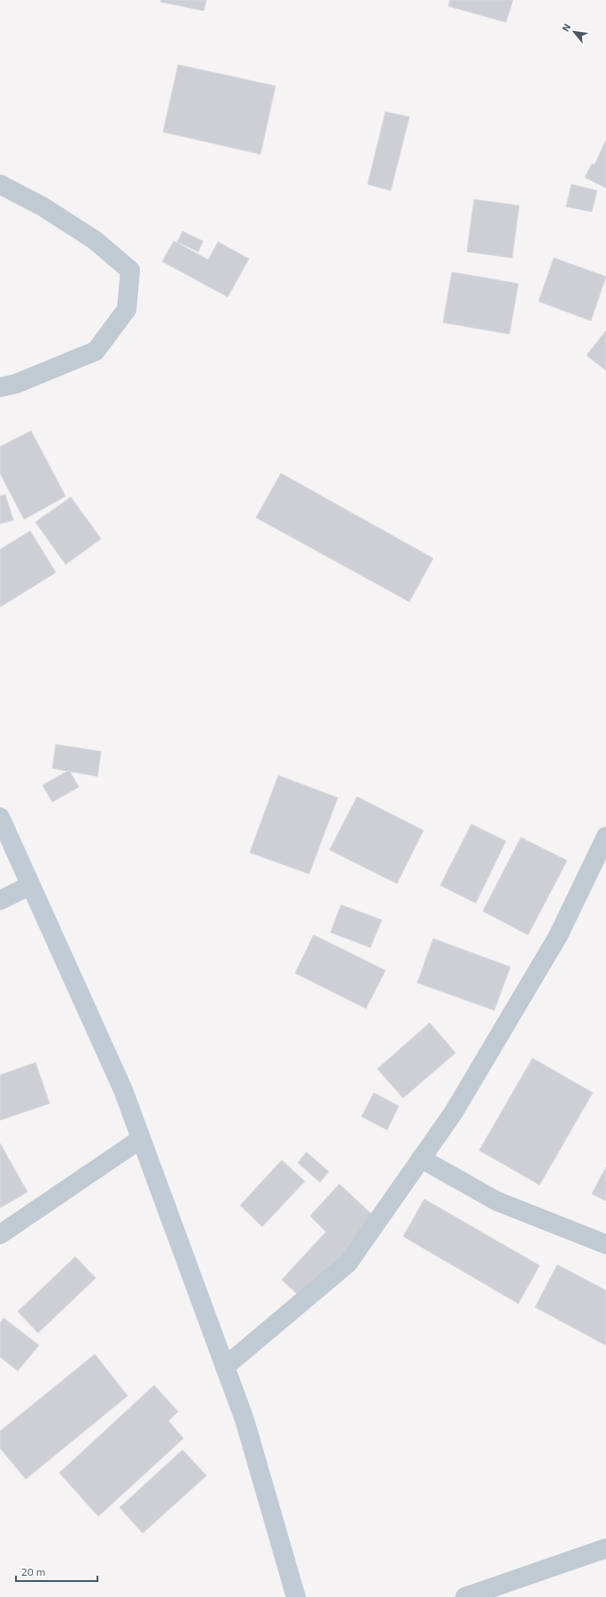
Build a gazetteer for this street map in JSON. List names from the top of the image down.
{
  "scale_bar": "20 m",
  "north": "top left"
}
